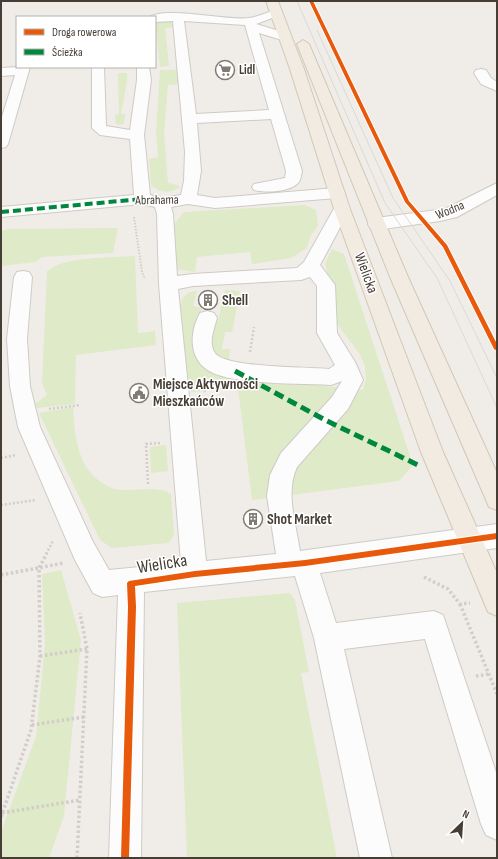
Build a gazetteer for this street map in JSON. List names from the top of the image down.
{
  "streets": {
    "main road": ["Wielicka"],
    "street": ["Abrahama", "Wodna"]
  },
  "crossings": [
    ["Abrahama", "Wielicka"],
    ["Wodna", "Wielicka"]
  ],
  "places": {
    "supermarket": ["Lidl"],
    "building": ["Shell", "Shot Market"],
    "public building": ["Miejsce Aktywności Mieszkańców"]
  },
  "legend": ["Droga rowerowa", "Ścieżka"],
  "north": "top right"
}
